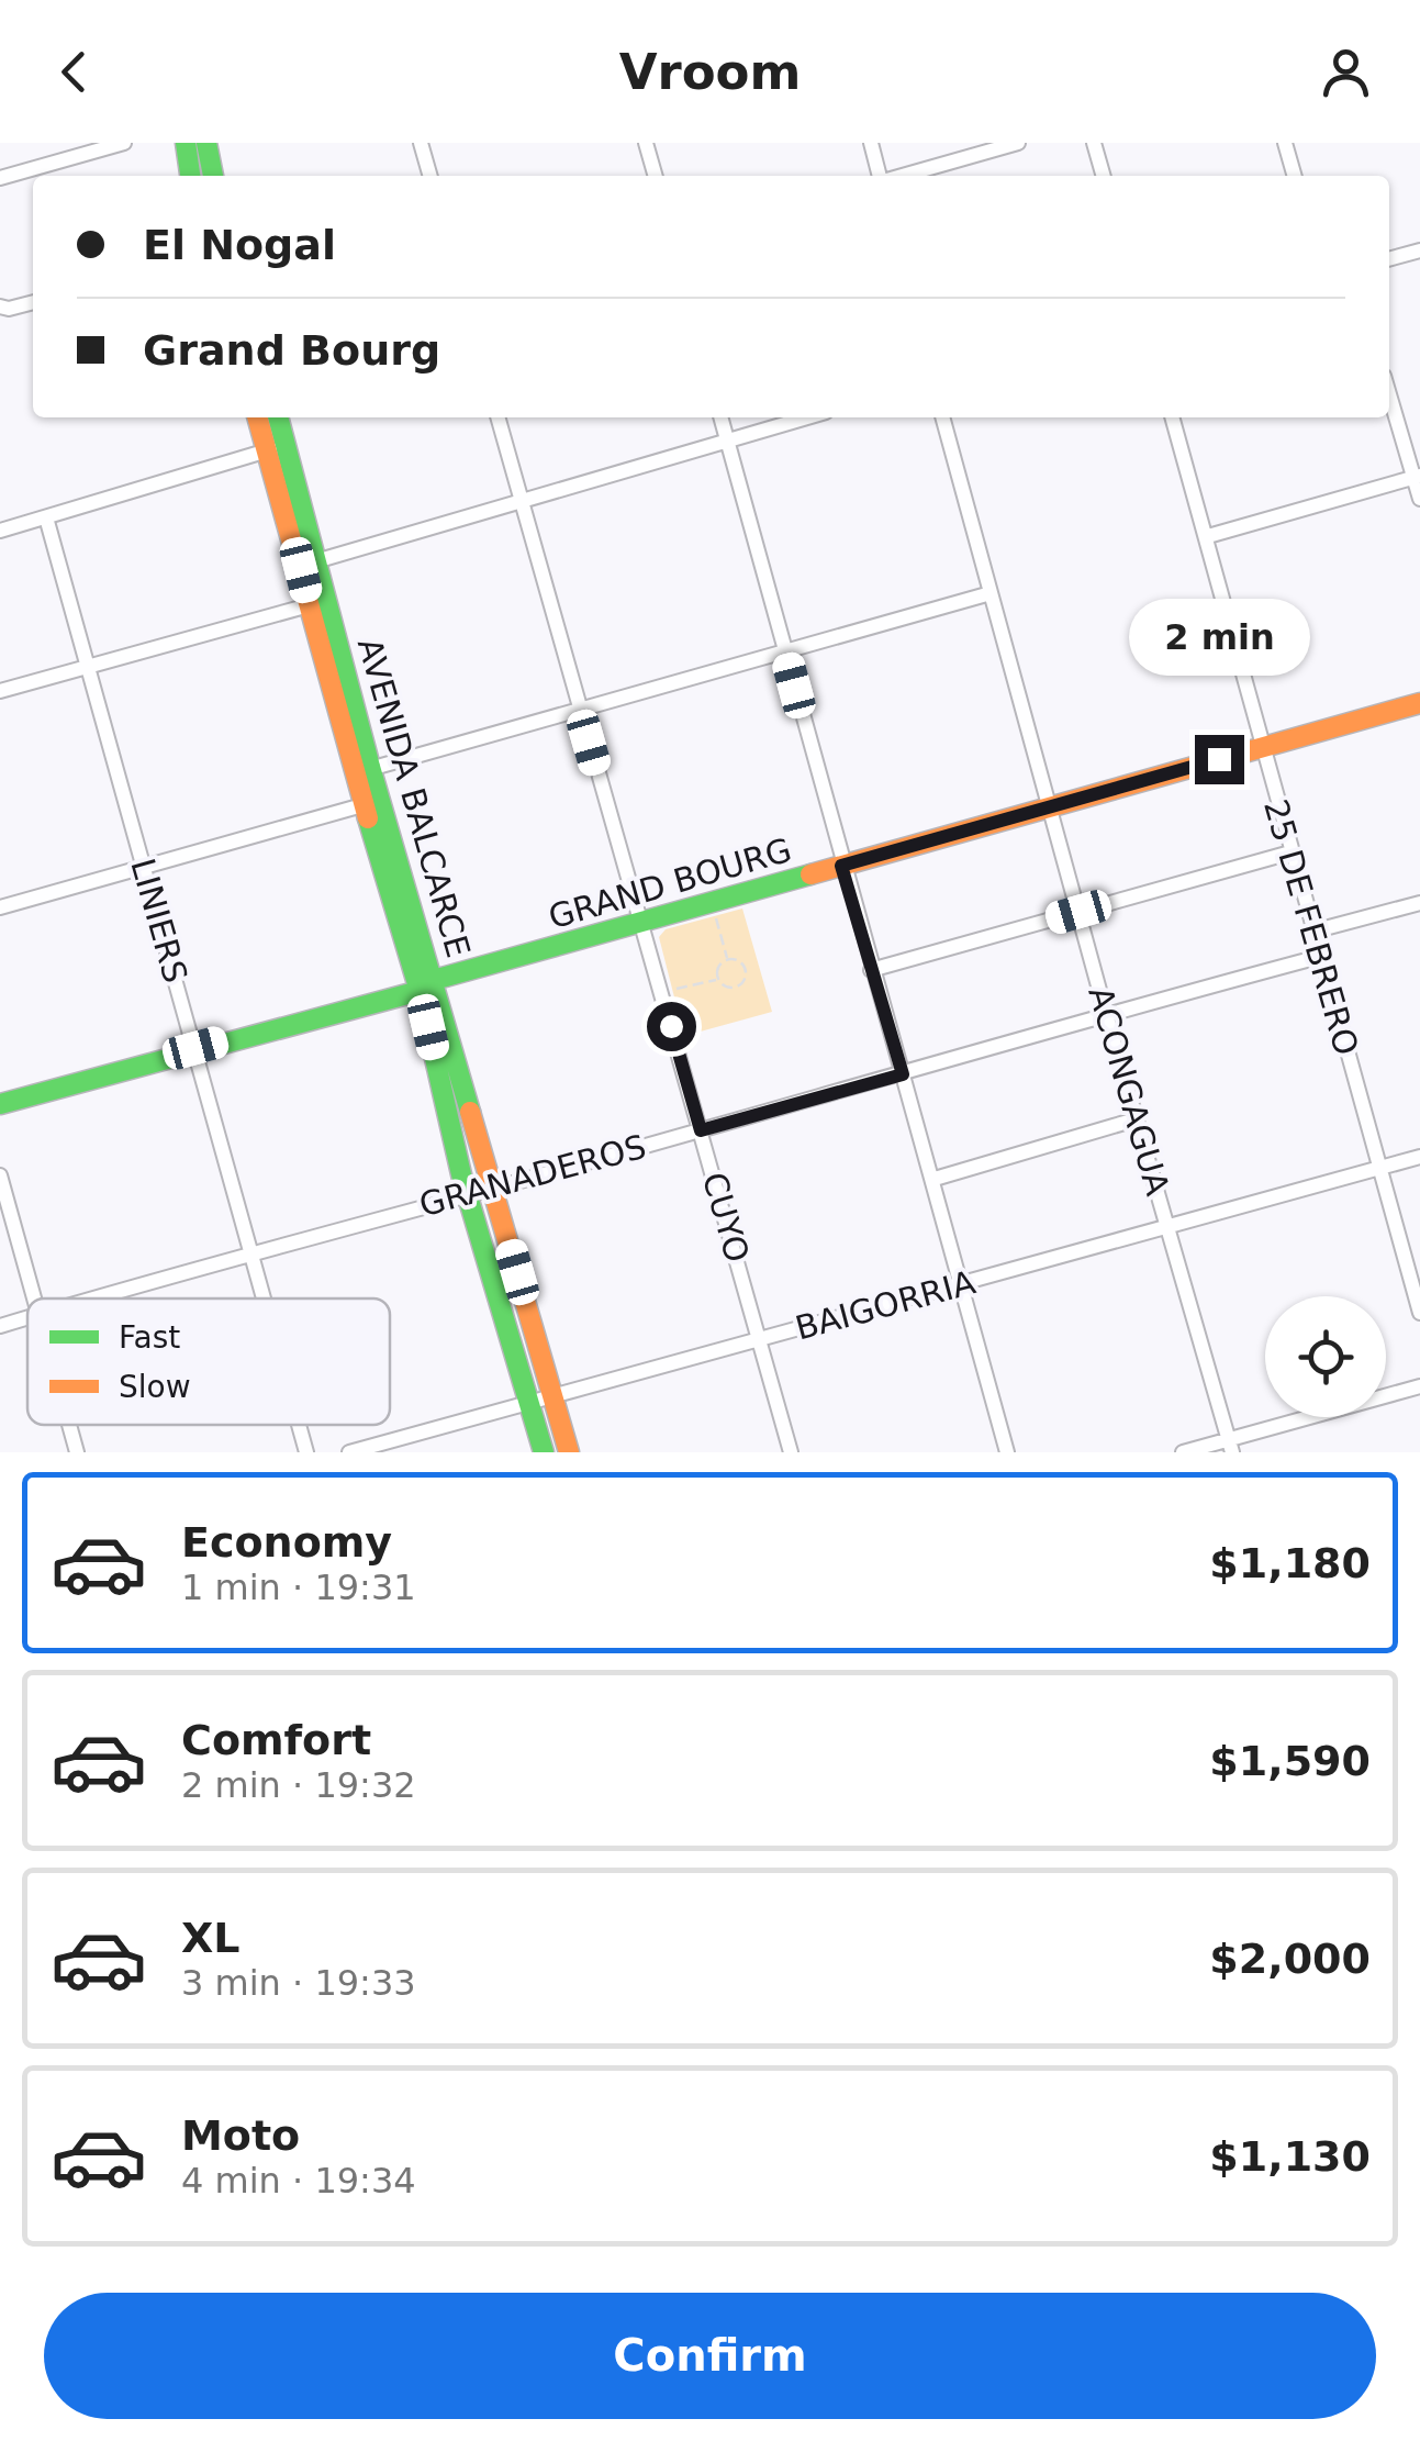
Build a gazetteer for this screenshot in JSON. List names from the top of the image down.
{
  "streets": {
    "main road": ["AVENIDA BALCARCE", "GRAND BOURG"],
    "street": [
      "LINIERS",
      "25 DE FEBRERO",
      "ACONGAGUA",
      "GRANADEROS",
      "CUYO",
      "BAIGORRIA"
    ]
  },
  "crossings": [
    ["AVENIDA BALCARCE", "GRAND BOURG"],
    ["AVENIDA BALCARCE", "GRANADEROS"],
    ["AVENIDA BALCARCE", "BAIGORRIA"],
    ["GRAND BOURG", "LINIERS"],
    ["GRAND BOURG", "25 DE FEBRERO"],
    ["GRAND BOURG", "ACONGAGUA"],
    ["GRAND BOURG", "CUYO"],
    ["LINIERS", "GRANADEROS"],
    ["25 DE FEBRERO", "GRANADEROS"],
    ["25 DE FEBRERO", "BAIGORRIA"],
    ["ACONGAGUA", "GRANADEROS"],
    ["ACONGAGUA", "BAIGORRIA"],
    ["GRANADEROS", "CUYO"],
    ["CUYO", "BAIGORRIA"]
  ],
  "legend": ["Fast", "Slow"],
  "page": {
    "header": "Vroom",
    "banner": ["El Nogal", "Grand Bourg"],
    "bubble": "2 min",
    "list": [
      {
        "name": "Economy",
        "note": "1 min · 19:31",
        "value": "$1,180"
      },
      {
        "name": "Comfort",
        "note": "2 min · 19:32",
        "value": "$1,590"
      },
      {
        "name": "XL",
        "note": "3 min · 19:33",
        "value": "$2,000"
      },
      {
        "name": "Moto",
        "note": "4 min · 19:34",
        "value": "$1,130"
      }
    ],
    "buttons": "Confirm"
  }
}
